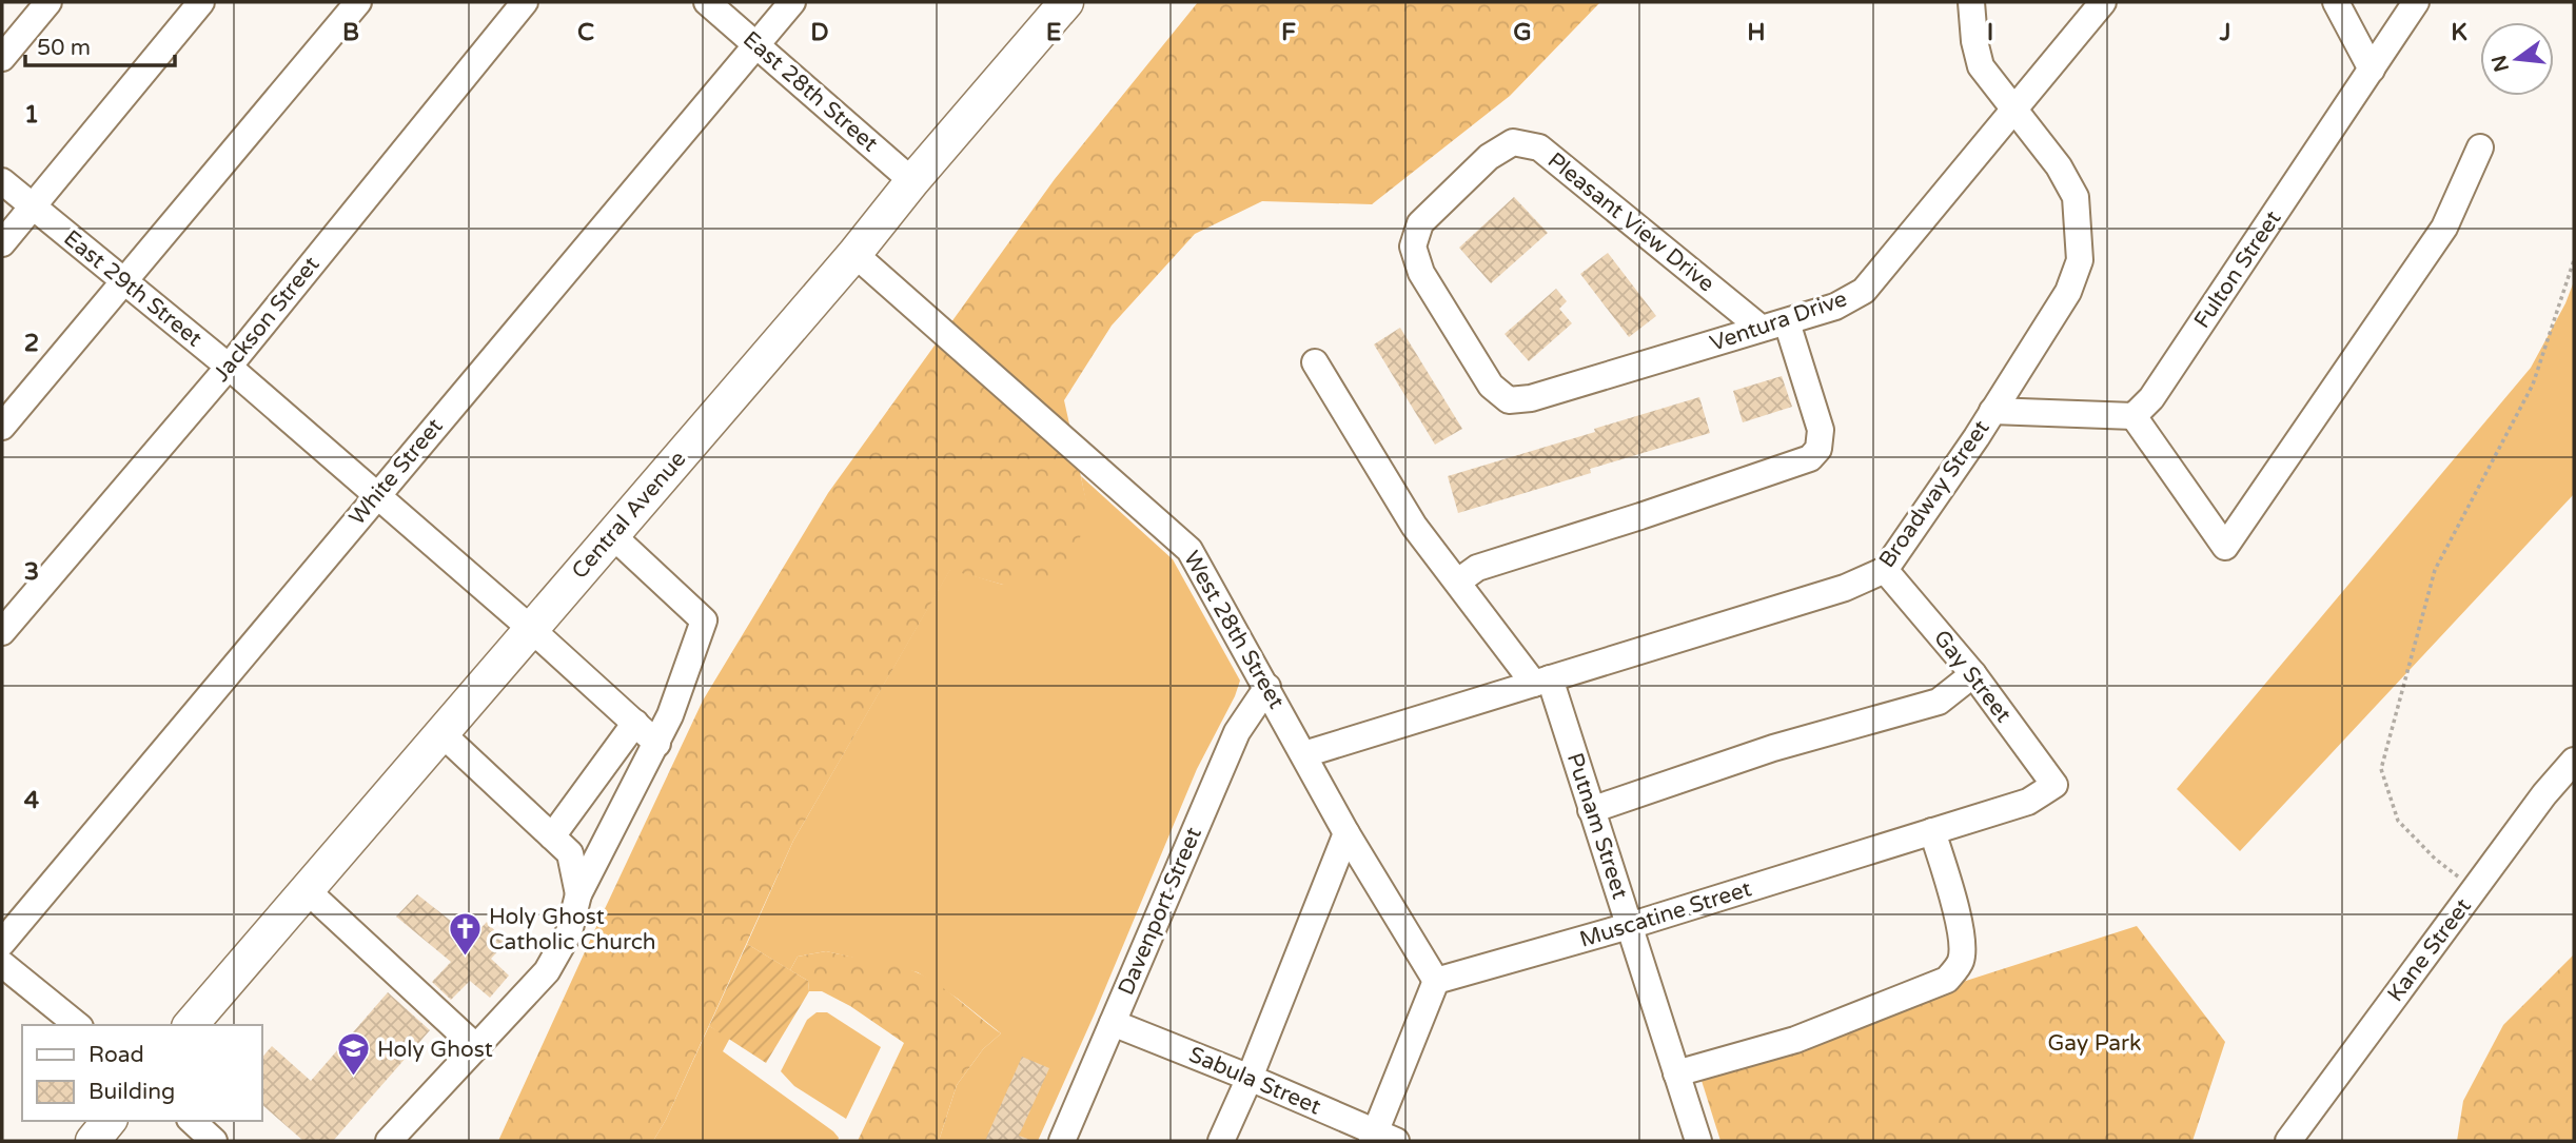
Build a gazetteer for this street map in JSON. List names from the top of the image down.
{
  "streets": {
    "main road": ["Central Avenue"],
    "street": [
      "East 28th Street",
      "Pleasant View Drive",
      "Fulton Street",
      "East 29th Street",
      "Jackson Street",
      "Ventura Drive",
      "White Street",
      "Broadway Street",
      "West 28th Street",
      "Gay Street",
      "Putnam Street",
      "Davenport Street",
      "Muscatine Street",
      "Kane Street",
      "Sabula Street"
    ]
  },
  "crossings": [
    ["East 28th Street", "White Street"],
    ["East 28th Street", "Central Avenue"],
    ["Pleasant View Drive", "Ventura Drive"],
    ["East 29th Street", "Jackson Street"],
    ["East 29th Street", "White Street"],
    ["East 29th Street", "Central Avenue"],
    ["Ventura Drive", "Broadway Street"],
    ["Broadway Street", "West 28th Street"],
    ["Broadway Street", "Gay Street"],
    ["Broadway Street", "Putnam Street"],
    ["Central Avenue", "West 28th Street"],
    ["West 28th Street", "Davenport Street"],
    ["West 28th Street", "Muscatine Street"],
    ["Gay Street", "Muscatine Street"],
    ["Putnam Street", "Muscatine Street"],
    ["Davenport Street", "Sabula Street"]
  ],
  "parks": ["Gay Park"],
  "places": {
    "church": ["Holy Ghost Catholic Church"],
    "school or university": ["Holy Ghost"]
  },
  "legend": ["Road", "Building"],
  "scale_bar": "50 m",
  "north": "left",
  "grid": {
    "columns": [
      "B",
      "C",
      "D",
      "E",
      "F",
      "G",
      "H",
      "I",
      "J",
      "K"
    ],
    "rows": [
      "1",
      "2",
      "3",
      "4"
    ]
  }
}
